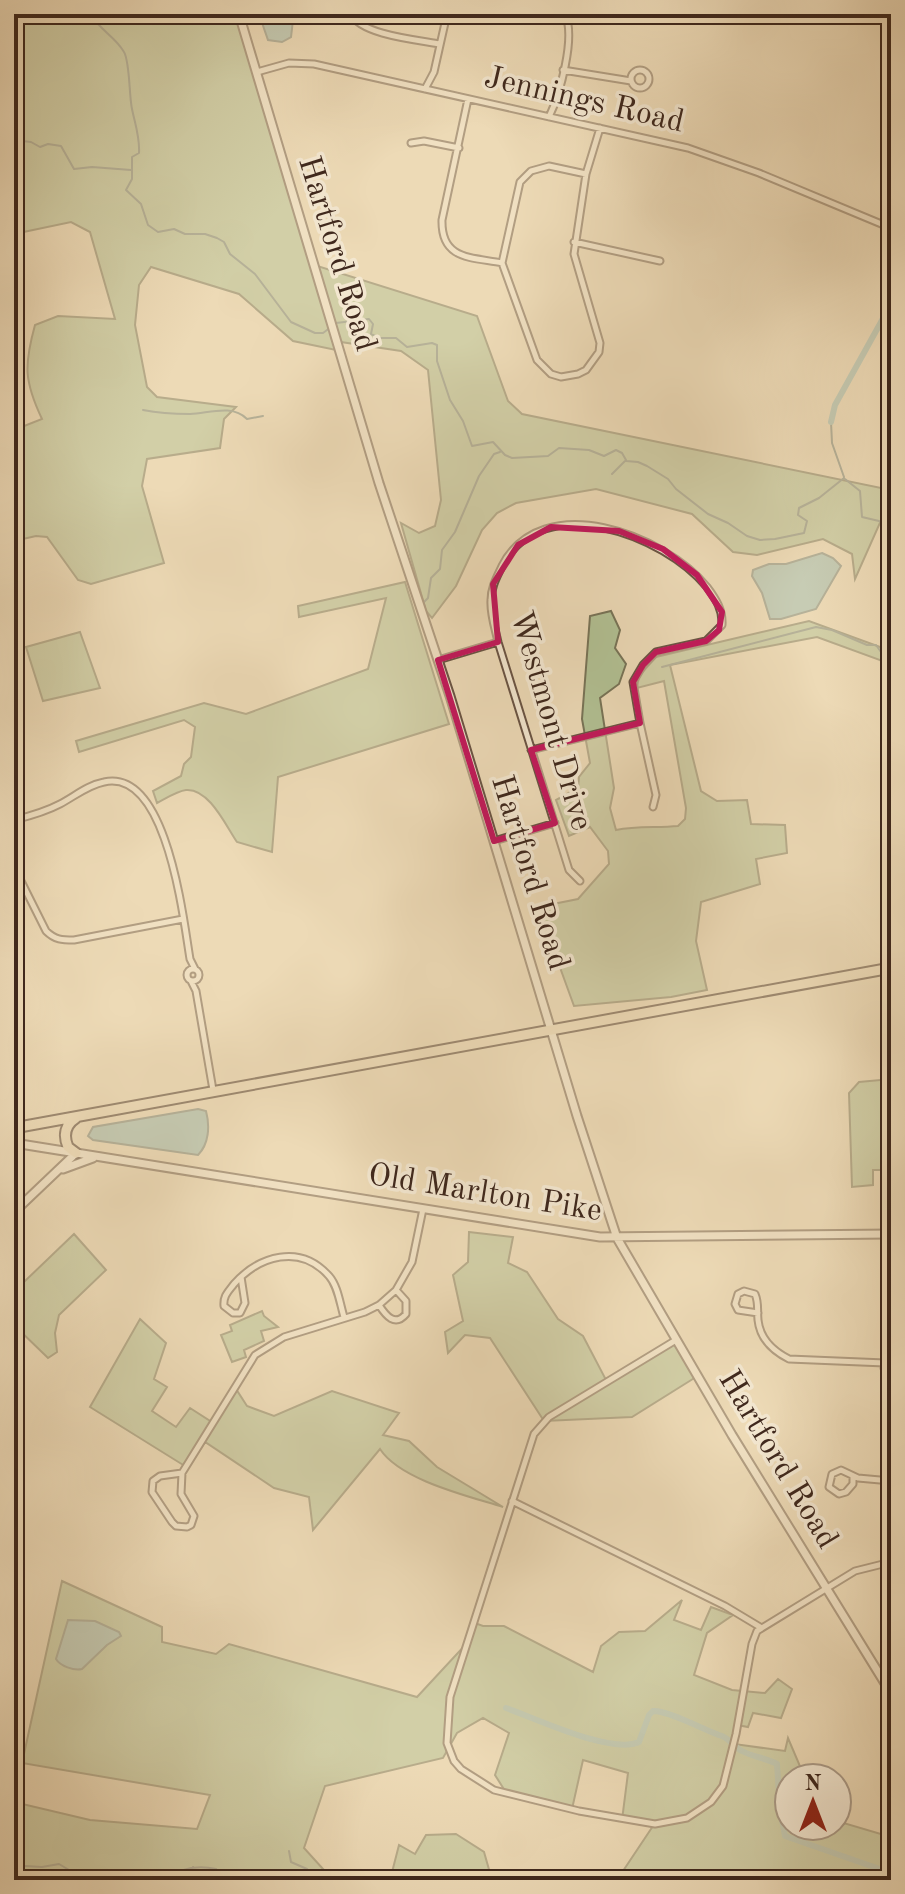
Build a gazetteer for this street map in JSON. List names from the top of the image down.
{
  "streets": {
    "street": [
      "Jennings Road",
      "Hartford Road",
      "Westmont Drive",
      "Old Marlton Pike"
    ]
  },
  "crossings": [
    ["Jennings Road", "Hartford Road"],
    ["Hartford Road", "Old Marlton Pike"]
  ],
  "north": "top"
}
